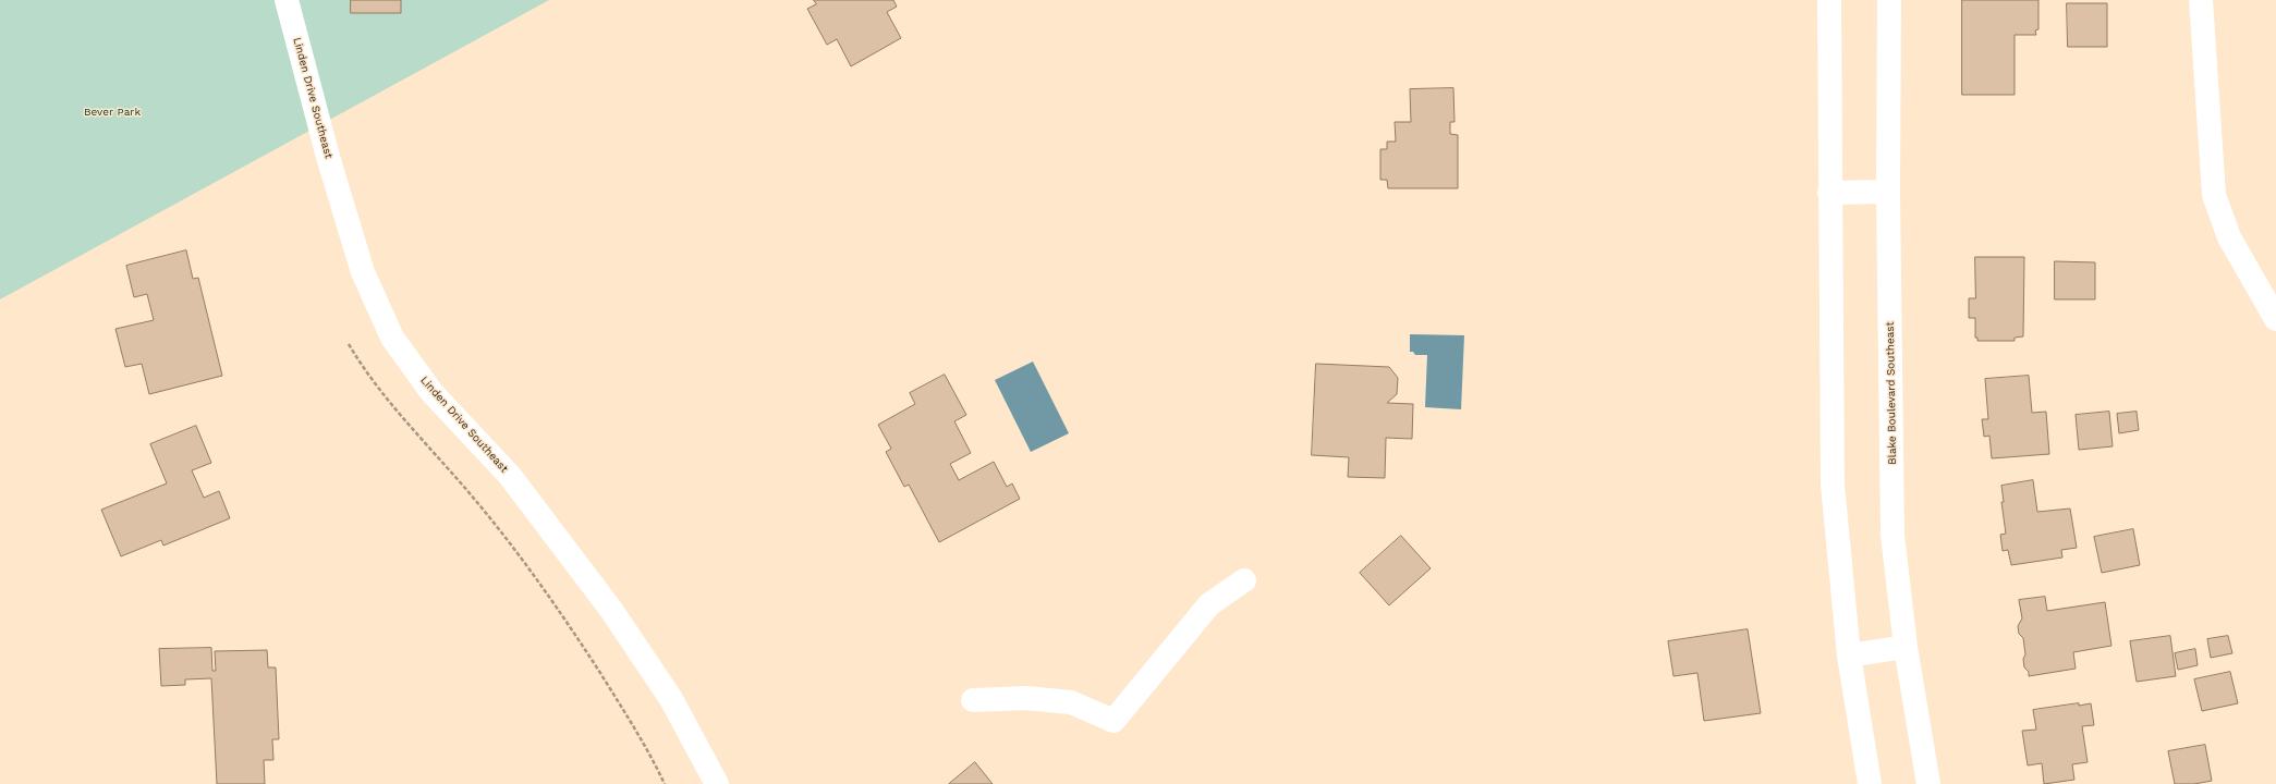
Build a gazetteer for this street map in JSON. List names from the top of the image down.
{
  "streets": {
    "street": ["Linden Drive Southeast", "Blake Boulevard Southeast"]
  },
  "parks": ["Bever Park"]
}
